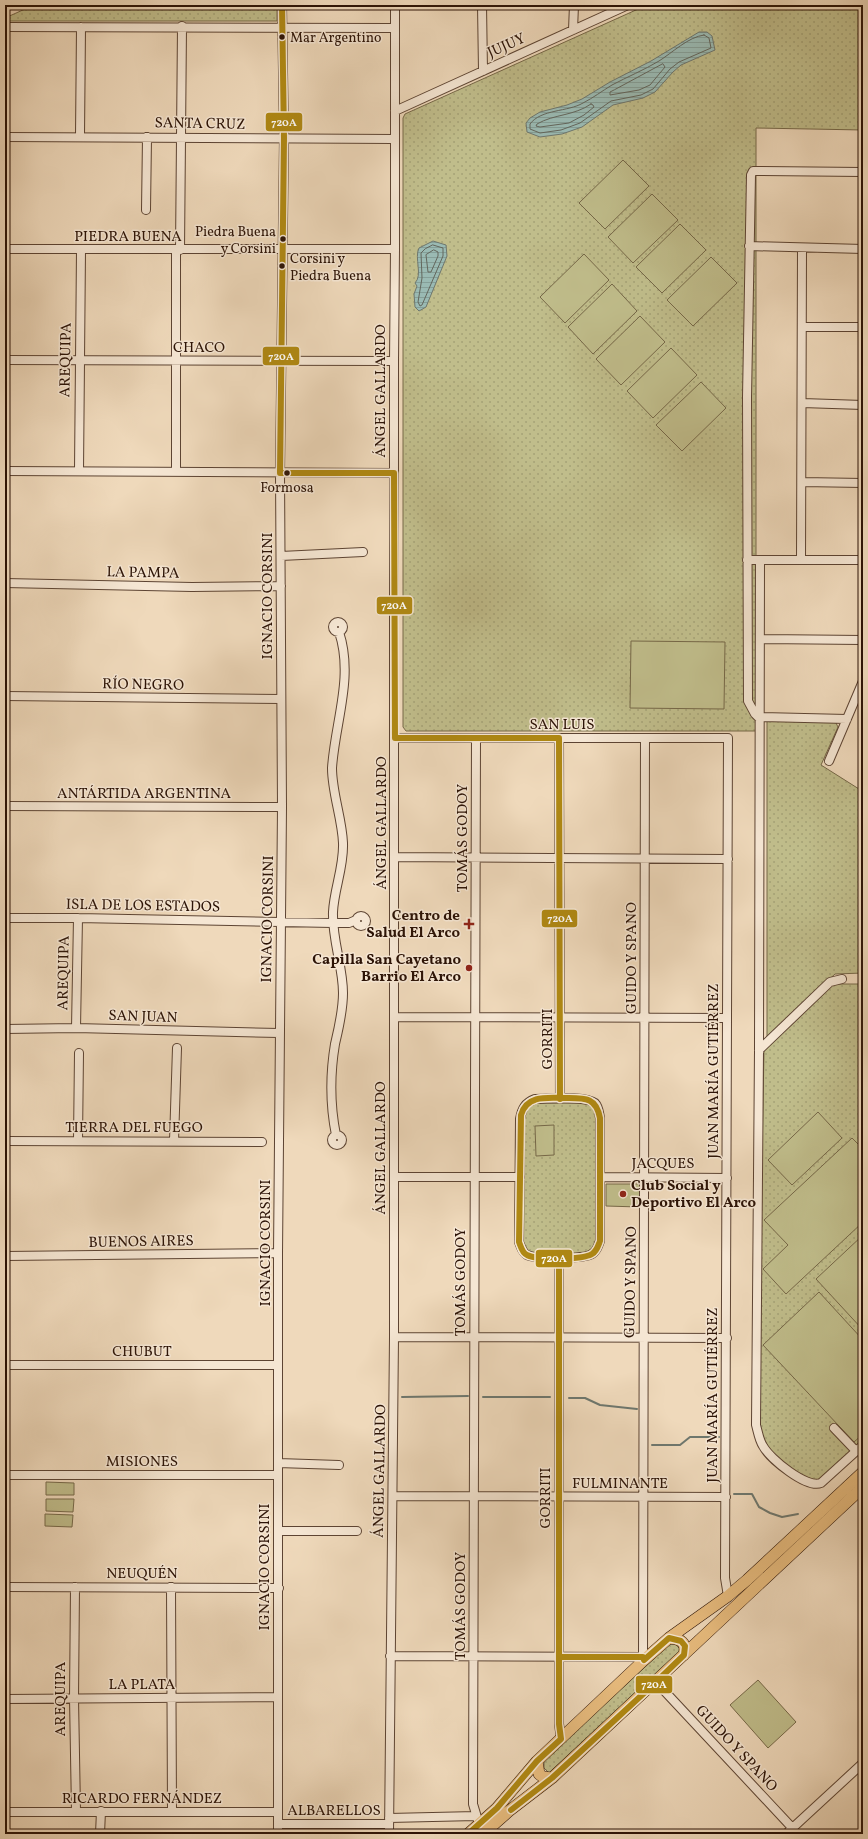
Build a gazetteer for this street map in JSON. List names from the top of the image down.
{
  "streets": {
    "street": [
      "JUJUY",
      "SANTA CRUZ",
      "PIEDRA BUENA",
      "CHACO",
      "AREQUIPA",
      "ÁNGEL GALLARDO",
      "LA PAMPA",
      "IGNACIO CORSINI",
      "RÍO NEGRO",
      "SAN LUIS",
      "ANTÁRTIDA ARGENTINA",
      "TOMÁS GODOY",
      "ISLA DE LOS ESTADOS",
      "GUIDO Y SPANO",
      "SAN JUAN",
      "GORRITI",
      "JUAN MARÍA GUTIÉRREZ",
      "TIERRA DEL FUEGO",
      "JACQUES",
      "BUENOS AIRES",
      "CHUBUT",
      "MISIONES",
      "FULMINANTE",
      "NEUQUÉN",
      "LA PLATA",
      "RICARDO FERNÁNDEZ",
      "ALBARELLOS"
    ]
  },
  "crossings": [
    ["JUJUY", "ÁNGEL GALLARDO"],
    ["SANTA CRUZ", "ÁNGEL GALLARDO"],
    ["SANTA CRUZ", "IGNACIO CORSINI"],
    ["PIEDRA BUENA", "AREQUIPA"],
    ["PIEDRA BUENA", "ÁNGEL GALLARDO"],
    ["PIEDRA BUENA", "IGNACIO CORSINI"],
    ["CHACO", "AREQUIPA"],
    ["CHACO", "ÁNGEL GALLARDO"],
    ["CHACO", "IGNACIO CORSINI"],
    ["AREQUIPA", "ISLA DE LOS ESTADOS"],
    ["AREQUIPA", "SAN JUAN"],
    ["AREQUIPA", "NEUQUÉN"],
    ["AREQUIPA", "LA PLATA"],
    ["AREQUIPA", "RICARDO FERNÁNDEZ"],
    ["ÁNGEL GALLARDO", "SAN LUIS"],
    ["ÁNGEL GALLARDO", "FULMINANTE"],
    ["ÁNGEL GALLARDO", "ALBARELLOS"],
    ["LA PAMPA", "IGNACIO CORSINI"],
    ["IGNACIO CORSINI", "RÍO NEGRO"],
    ["IGNACIO CORSINI", "ANTÁRTIDA ARGENTINA"],
    ["IGNACIO CORSINI", "ISLA DE LOS ESTADOS"],
    ["IGNACIO CORSINI", "SAN JUAN"],
    ["IGNACIO CORSINI", "BUENOS AIRES"],
    ["IGNACIO CORSINI", "CHUBUT"],
    ["IGNACIO CORSINI", "MISIONES"],
    ["IGNACIO CORSINI", "NEUQUÉN"],
    ["IGNACIO CORSINI", "LA PLATA"],
    ["IGNACIO CORSINI", "RICARDO FERNÁNDEZ"],
    ["IGNACIO CORSINI", "ALBARELLOS"],
    ["SAN LUIS", "TOMÁS GODOY"],
    ["SAN LUIS", "GUIDO Y SPANO"],
    ["SAN LUIS", "GORRITI"],
    ["SAN LUIS", "JUAN MARÍA GUTIÉRREZ"],
    ["TOMÁS GODOY", "FULMINANTE"],
    ["TOMÁS GODOY", "ALBARELLOS"],
    ["GUIDO Y SPANO", "JACQUES"],
    ["GUIDO Y SPANO", "FULMINANTE"],
    ["GORRITI", "FULMINANTE"],
    ["JUAN MARÍA GUTIÉRREZ", "JACQUES"],
    ["JUAN MARÍA GUTIÉRREZ", "FULMINANTE"]
  ],
  "places": {
    "other": [
      "Mar Argentino",
      "Piedra Buena y Corsini",
      "Corsini y Piedra Buena",
      "Formosa",
      "Capilla San Cayetano Barrio El Arco",
      "Club Social y Deportivo El Arco"
    ],
    "health": ["Centro de Salud El Arco"]
  },
  "lines": ["transit line 720A"]
}
